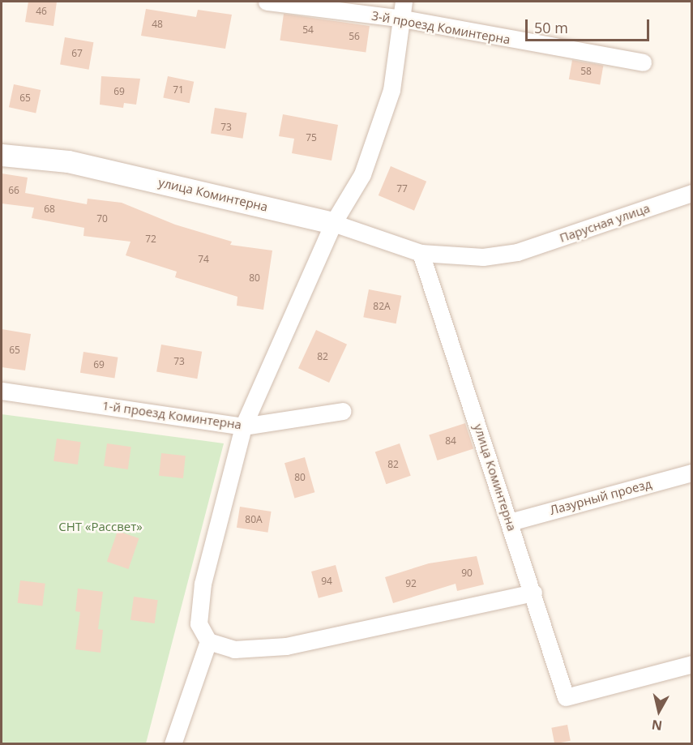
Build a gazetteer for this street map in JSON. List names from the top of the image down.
{
  "streets": {
    "street": [
      "3-й проезд Коминтерна",
      "улица Коминтерна",
      "Парусная улица",
      "1-й проезд Коминтерна",
      "Лазурный проезд"
    ]
  },
  "crossings": [
    ["улица Коминтерна", "Парусная улица"],
    ["улица Коминтерна", "Лазурный проезд"]
  ],
  "parks": ["СНТ «Рассвет»"],
  "house_numbers": [
    "46",
    "48",
    "54",
    "56",
    "67",
    "58",
    "71",
    "69",
    "65",
    "73",
    "75",
    "77",
    "66",
    "68",
    "70",
    "72",
    "74",
    "80",
    "82А",
    "65",
    "82",
    "73",
    "69",
    "84",
    "82",
    "80",
    "80А",
    "90",
    "94",
    "92"
  ],
  "scale_bar": "50 m",
  "north": "bottom"
}
